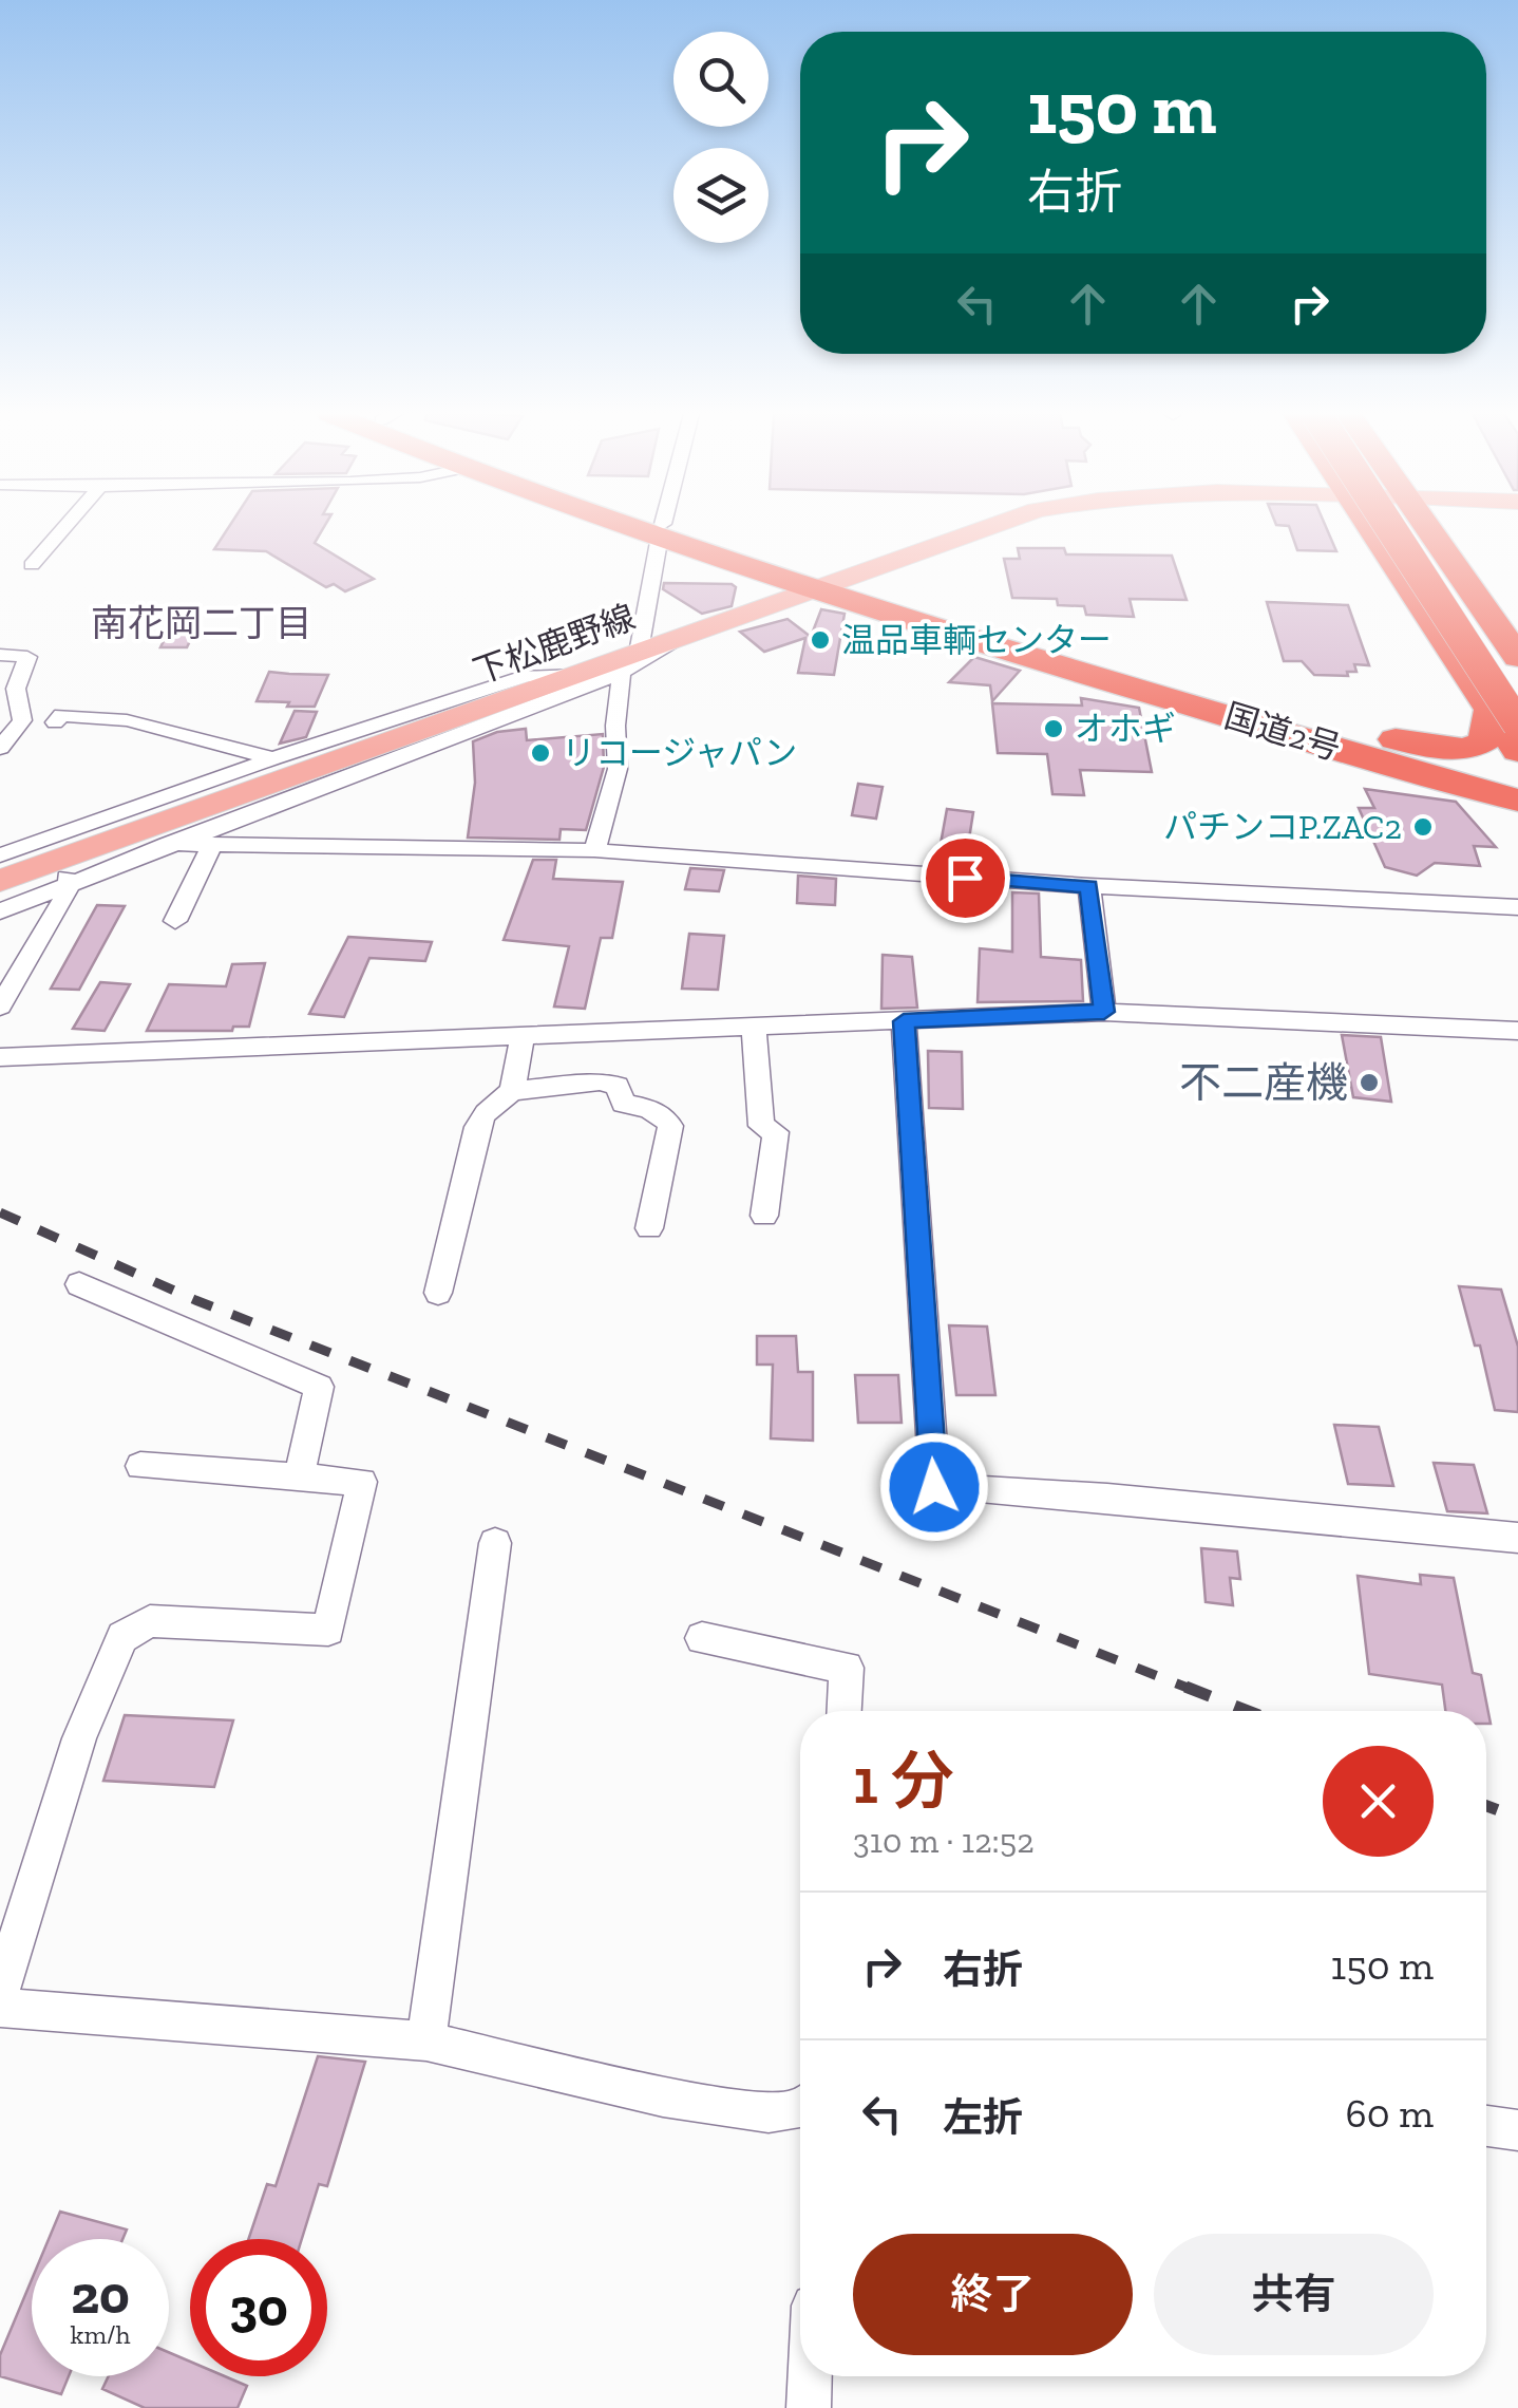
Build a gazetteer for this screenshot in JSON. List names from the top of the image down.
{
  "streets": {
    "highway": ["国道2号"],
    "main road": ["下松鹿野線"]
  },
  "crossings": [
    ["下松鹿野線", "国道2号"]
  ],
  "districts": ["南花岡二丁目"],
  "places": [
    "温品車輌センター",
    "オホギ",
    "リコージャパン",
    "パチンコP.ZAC2",
    "不二産機"
  ],
  "page": {
    "turn": ["150 m", "右折"],
    "heading": ["1 分", "310 m · 12:52"],
    "list": [
      {
        "name": "右折",
        "value": "150 m"
      },
      {
        "name": "左折",
        "value": "60 m"
      }
    ],
    "buttons": ["終了", "共有"],
    "speed": "20 km/h",
    "limit": "30"
  }
}
